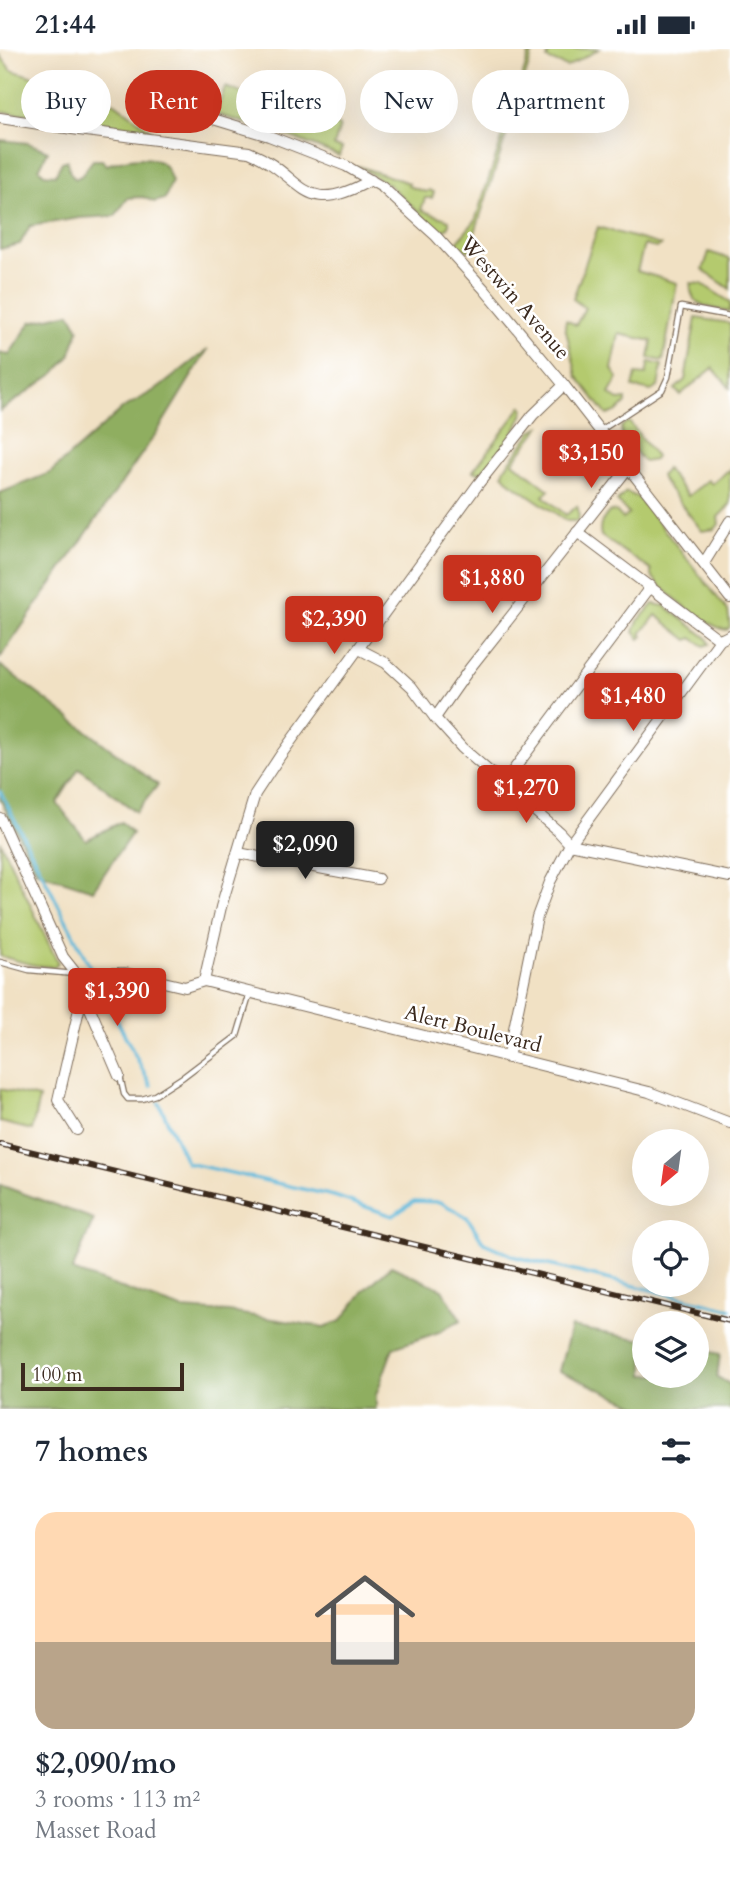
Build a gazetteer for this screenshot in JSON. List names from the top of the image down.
{
  "streets": {
    "street": ["Westwin Avenue", "Alert Boulevard"]
  },
  "scale_bar": "100 m",
  "north": "bottom left",
  "page": {
    "status": "21:44",
    "chip": [
      "Buy",
      "Rent",
      "Filters",
      "New",
      "Apartment"
    ],
    "price": [
      "$3,150",
      "$1,880",
      "$2,390",
      "$1,480",
      "$1,270",
      "$2,090",
      "$1,390"
    ],
    "scale": "100 m",
    "heading": "7 homes",
    "list": [
      {
        "name": "$2,090/mo",
        "note": "3 rooms · 113 m² · Masset Road"
      }
    ]
  }
}
